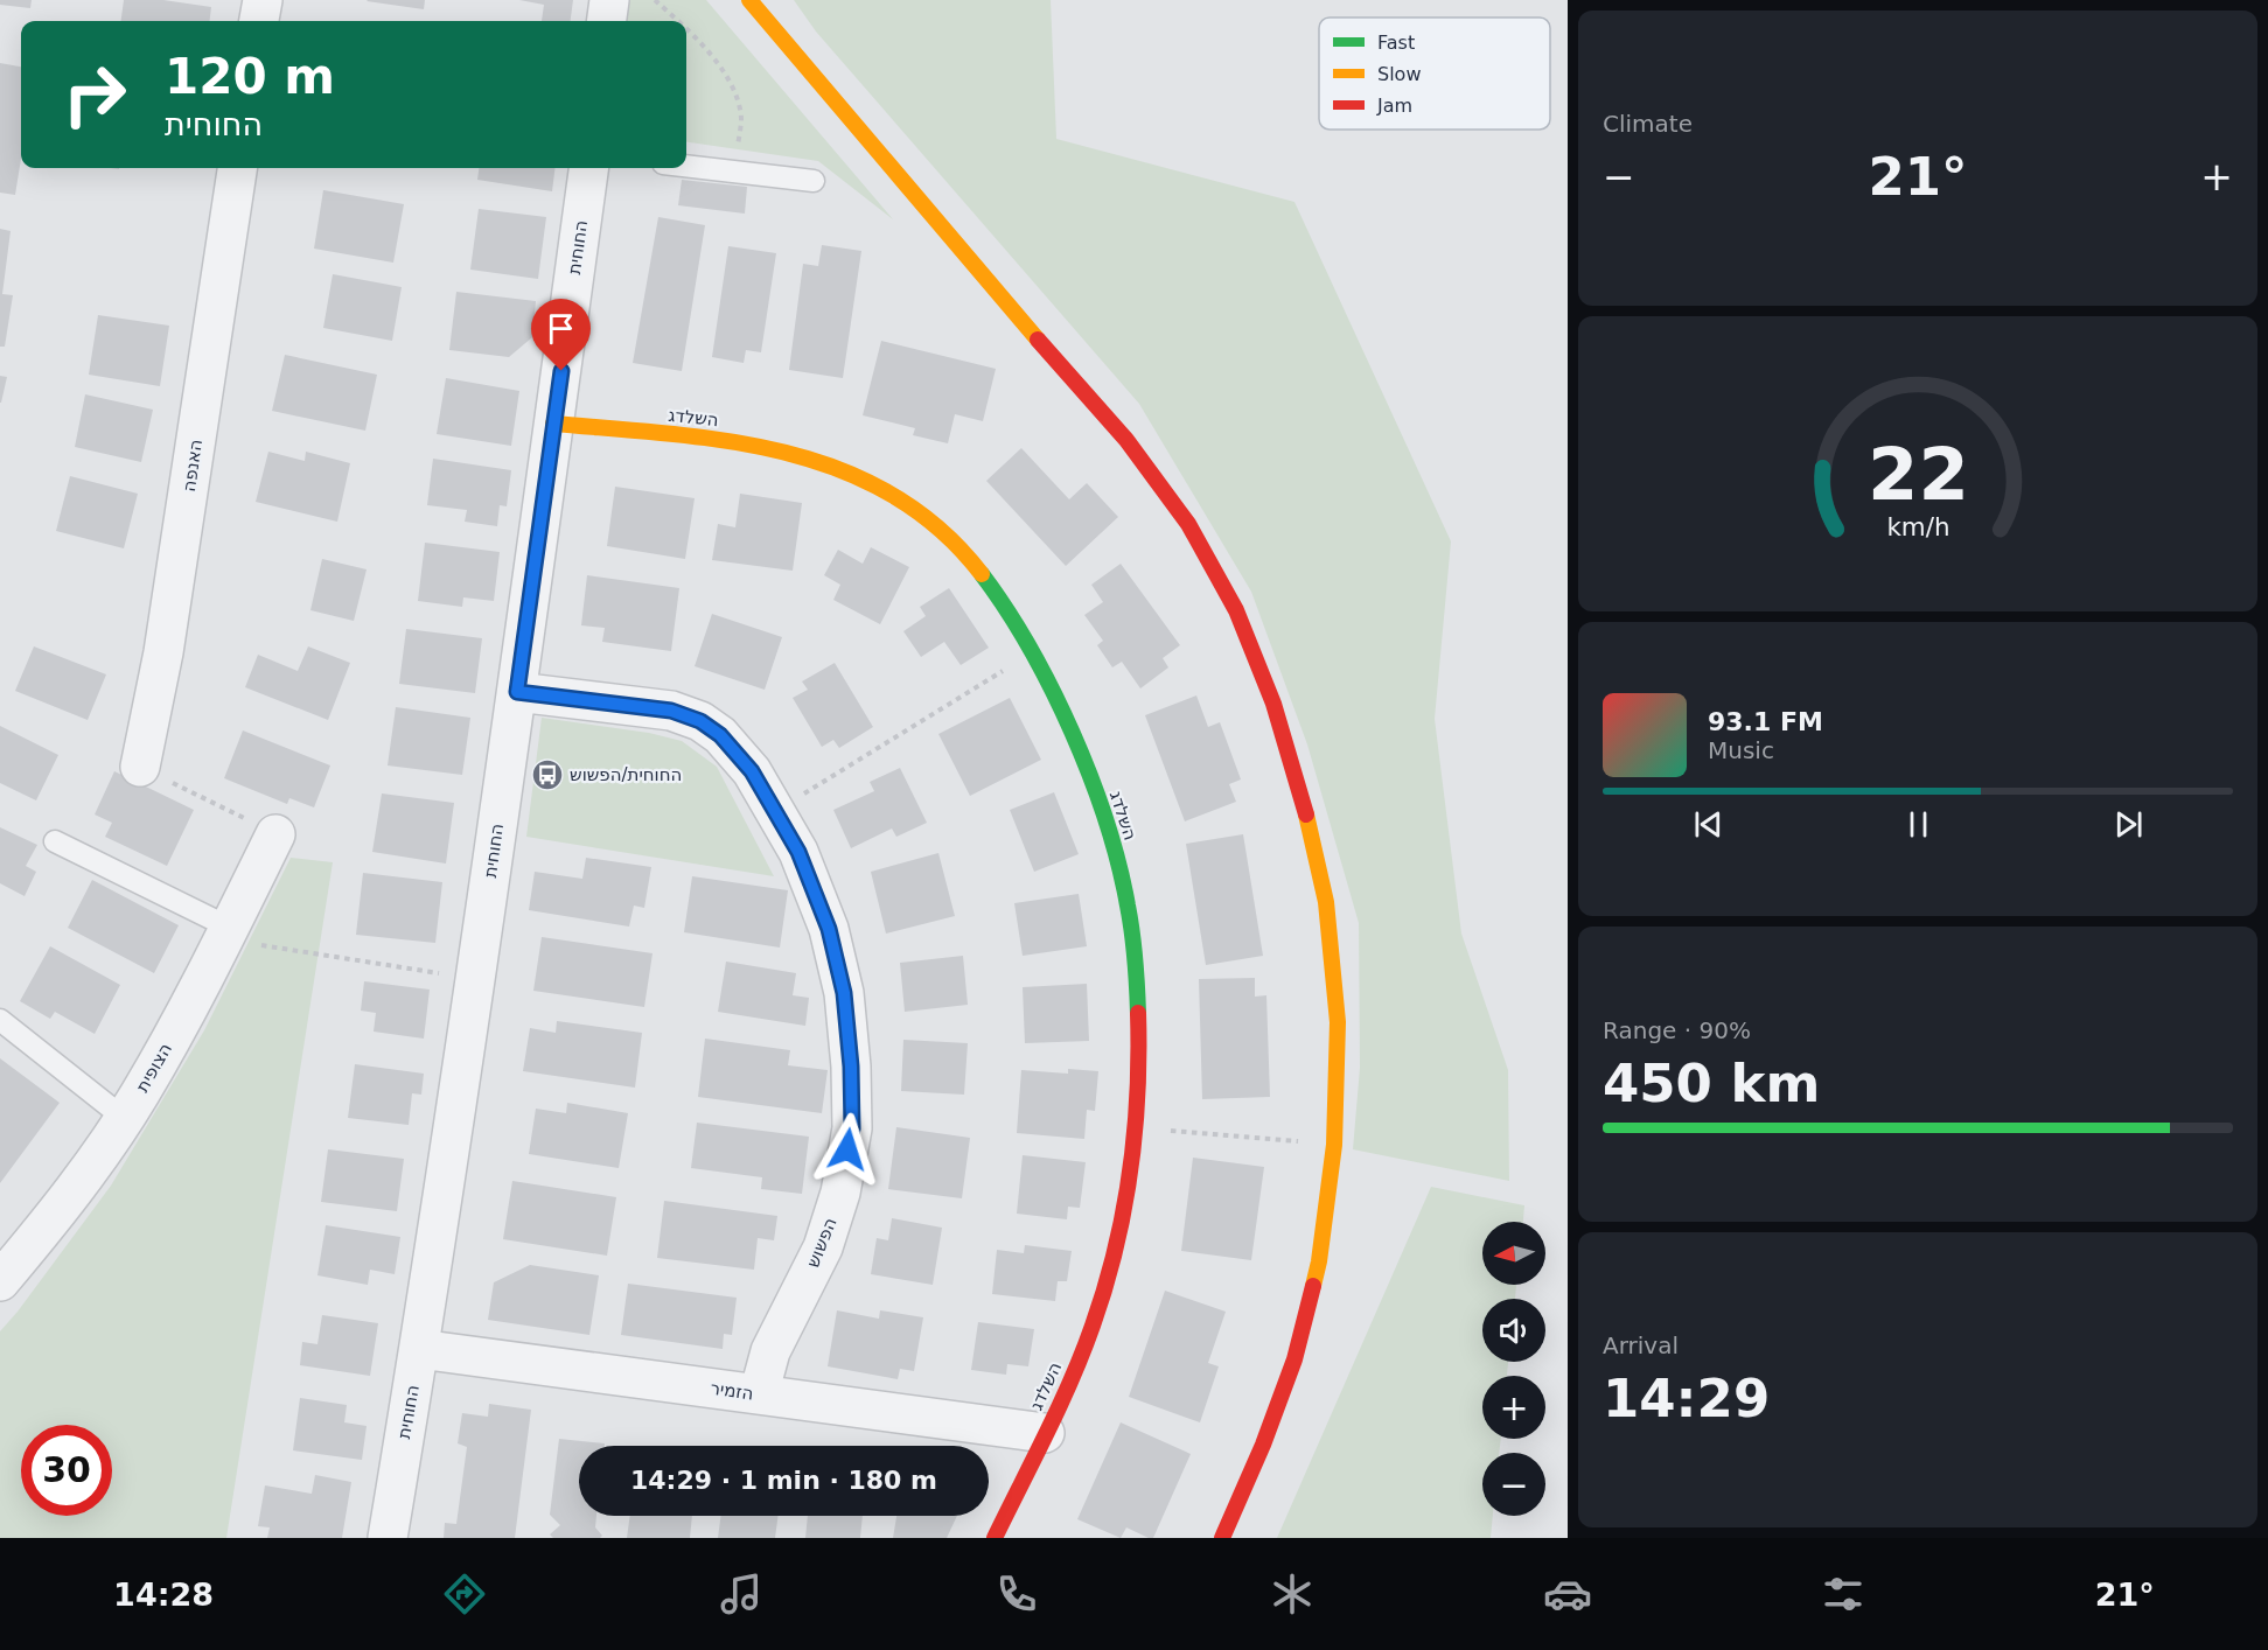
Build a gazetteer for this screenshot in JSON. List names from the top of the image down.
{
  "streets": {
    "street": [
      "החוחית",
      "השלדג",
      "האנפה",
      "הצופית",
      "הפשוש",
      "הזמיר"
    ]
  },
  "crossings": [
    ["החוחית", "השלדג"],
    ["החוחית", "הפשוש"],
    ["החוחית", "הזמיר"],
    ["השלדג", "הזמיר"],
    ["הפשוש", "הזמיר"]
  ],
  "places": {
    "bus stop": ["החוחית/הפשוש"]
  },
  "legend": ["Fast", "Slow", "Jam"],
  "north": "left",
  "page": {
    "tile": [
      "Climate",
      ["Range · 90%", "450 km"],
      ["Arrival", "14:29"]
    ],
    "turn": ["120 m", "החוחית"],
    "heat": ["−", "21°", "+"],
    "song": ["93.1 FM", "Music"],
    "map_buttons": ["+", "−"],
    "limit": "30",
    "trip": "14:29 · 1 min · 180 m",
    "tabs": ["14:28", "21°"],
    "gauge": ["22", "km/h"]
  }
}
